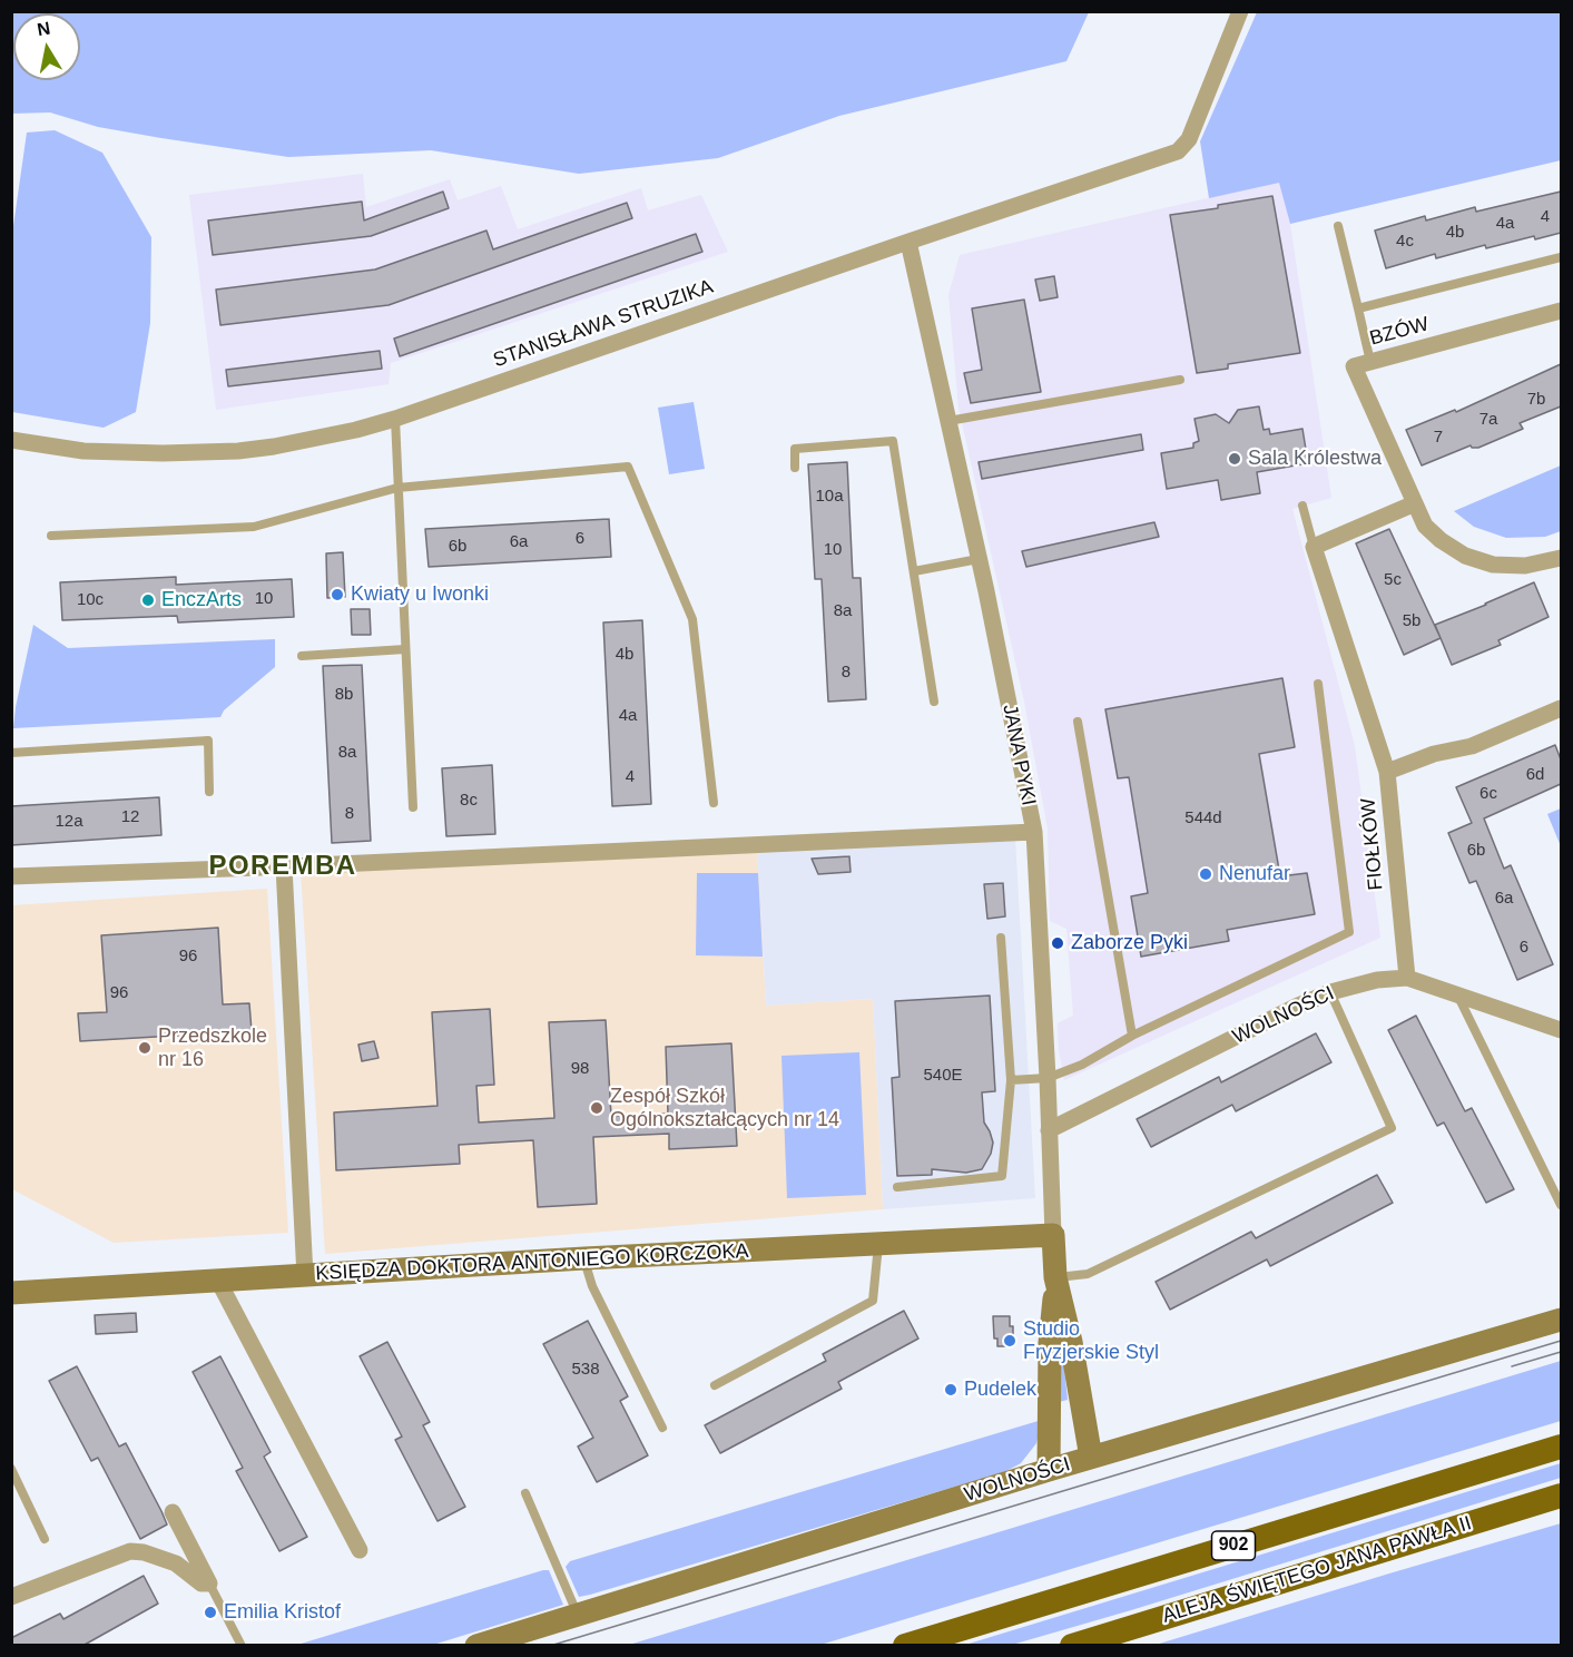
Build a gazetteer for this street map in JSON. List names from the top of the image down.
{
  "streets": {
    "main road": ["902", "ALEJA ŚWIĘTEGO JANA PAWŁA II"],
    "street": [
      "STANISŁAWA STRUZIKA",
      "BZÓW",
      "JANA PYKI",
      "FIOŁKÓW",
      "WOLNOŚCI",
      "KSIĘDZA DOKTORA ANTONIEGO KORCZOKA"
    ]
  },
  "crossings": [
    ["STANISŁAWA STRUZIKA", "JANA PYKI"],
    ["JANA PYKI", "WOLNOŚCI"],
    ["JANA PYKI", "KSIĘDZA DOKTORA ANTONIEGO KORCZOKA"],
    ["FIOŁKÓW", "WOLNOŚCI"]
  ],
  "districts": ["POREMBA"],
  "places": [
    "Sala Królestwa",
    "Kwiaty u Iwonki",
    "EnczArts",
    "Nenufar",
    "Zaborze Pyki",
    "Przedszkole nr 16",
    "Zespół Szkół Ogólnokształcących nr 14",
    "Studio Fryzjerskie Styl",
    "Pudelek",
    "Emilia Kristof"
  ],
  "house_numbers": [
    "4",
    "4a",
    "4b",
    "4c",
    "7b",
    "7a",
    "7",
    "10a",
    "6",
    "6a",
    "6b",
    "10",
    "5c",
    "10",
    "10c",
    "8a",
    "5b",
    "4b",
    "8",
    "8b",
    "4a",
    "8a",
    "6d",
    "4",
    "6c",
    "8c",
    "8",
    "12",
    "544d",
    "12a",
    "6b",
    "6a",
    "6",
    "96",
    "96",
    "98",
    "540E",
    "538"
  ],
  "north": "top"
}
